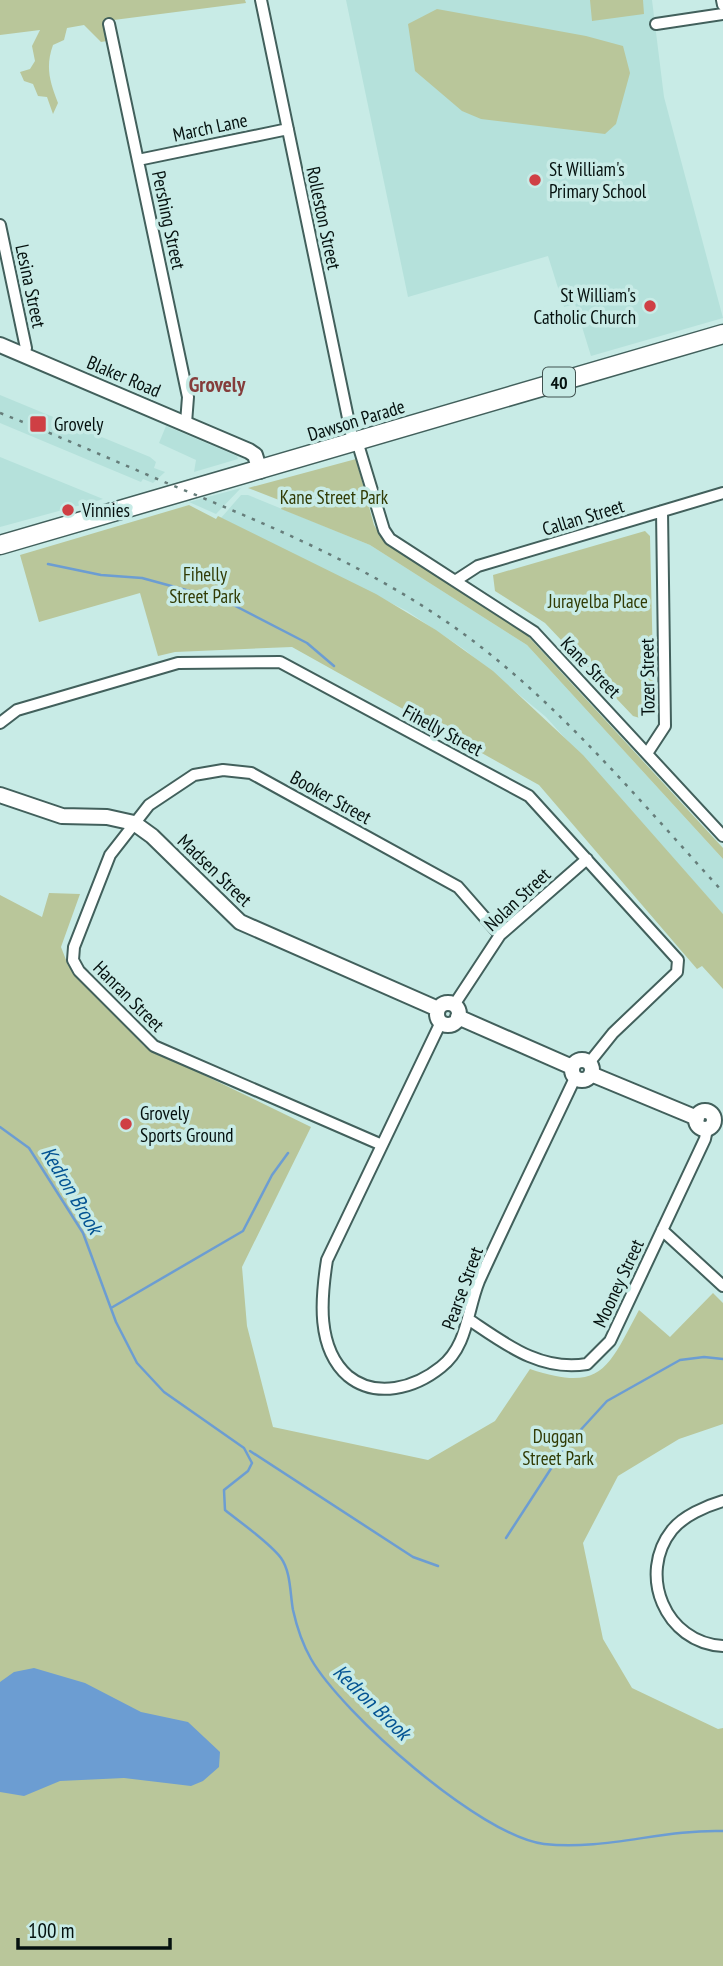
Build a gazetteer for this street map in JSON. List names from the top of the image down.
{
  "streets": {
    "main road": ["40", "Dawson Parade"],
    "street": [
      "March Lane",
      "Rolleston Street",
      "Pershing Street",
      "Lesina Street",
      "Blaker Road",
      "Callan Street",
      "Kane Street",
      "Tozer Street",
      "Fihelly Street",
      "Booker Street",
      "Madsen Street",
      "Nolan Street",
      "Hanran Street",
      "Mooney Street",
      "Pearse Street"
    ]
  },
  "crossings": [
    ["March Lane", "Rolleston Street"],
    ["March Lane", "Pershing Street"],
    ["Rolleston Street", "Dawson Parade"],
    ["Rolleston Street", "Kane Street"],
    ["Pershing Street", "Blaker Road"],
    ["Lesina Street", "Blaker Road"],
    ["Blaker Road", "Dawson Parade"],
    ["Dawson Parade", "Kane Street"],
    ["Callan Street", "Kane Street"],
    ["Callan Street", "Tozer Street"],
    ["Kane Street", "Tozer Street"],
    ["Fihelly Street", "Nolan Street"],
    ["Booker Street", "Madsen Street"],
    ["Booker Street", "Nolan Street"],
    ["Booker Street", "Hanran Street"],
    ["Madsen Street", "Hanran Street"],
    ["Madsen Street", "Pearse Street"],
    ["Hanran Street", "Pearse Street"],
    ["Mooney Street", "Pearse Street"]
  ],
  "districts": ["Grovely"],
  "water": ["Kedron Brook"],
  "parks": [
    "Kane Street Park",
    "Fihelly Street Park",
    "Jurayelba Place",
    "Duggan Street Park"
  ],
  "places": {
    "other": [
      "St William's Primary School",
      "St William's Catholic Church",
      "Vinnies",
      "Grovely Sports Ground"
    ],
    "transit": ["Grovely"]
  },
  "scale_bar": "100 m"
}
